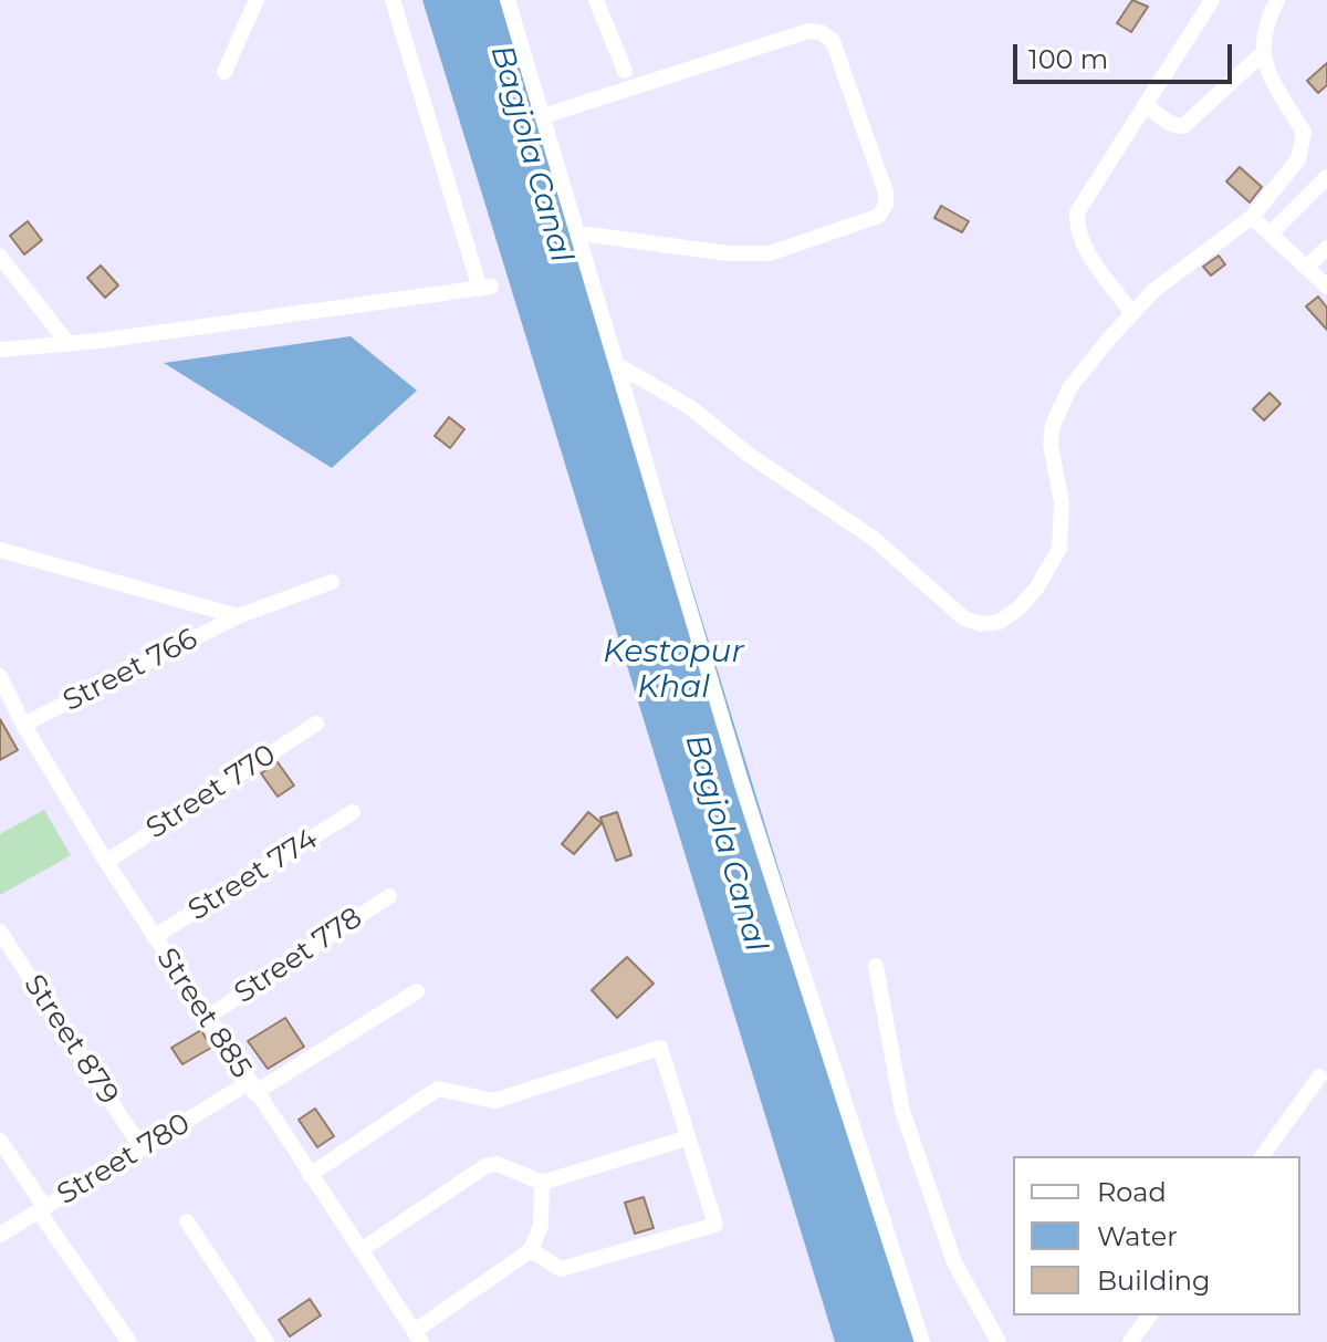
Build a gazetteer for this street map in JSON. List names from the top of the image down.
{
  "streets": {
    "street": [
      "Street 766",
      "Street 770",
      "Street 774",
      "Street 778",
      "Street 885",
      "Street 879",
      "Street 780"
    ]
  },
  "crossings": [
    ["Street 766", "Street 885"],
    ["Street 770", "Street 885"],
    ["Street 774", "Street 885"],
    ["Street 778", "Street 885"],
    ["Street 885", "Street 780"],
    ["Street 879", "Street 780"]
  ],
  "water": ["Bagjola Canal", "Kestopur Khal"],
  "legend": ["Road", "Water", "Building"],
  "scale_bar": "100 m"
}
